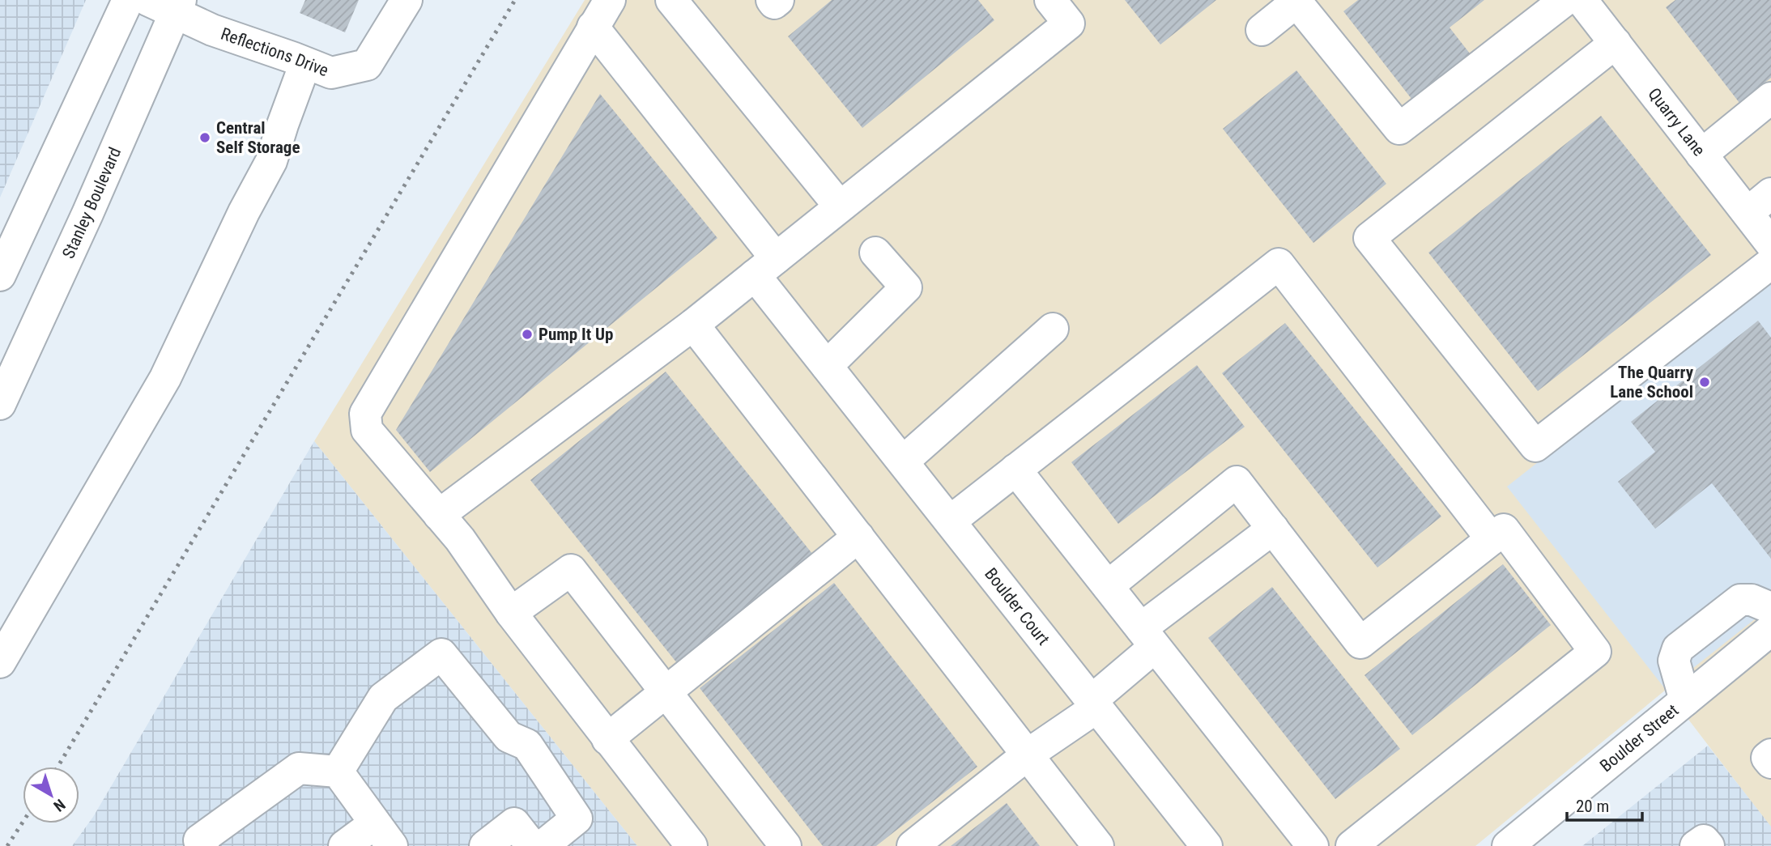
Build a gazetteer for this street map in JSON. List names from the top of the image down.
{
  "streets": {
    "street": [
      "Reflections Drive",
      "Quarry Lane",
      "Stanley Boulevard",
      "Boulder Court",
      "Boulder Street"
    ]
  },
  "crossings": [
    ["Reflections Drive", "Stanley Boulevard"]
  ],
  "places": ["Central Self Storage", "Pump It Up", "The Quarry Lane School"],
  "scale_bar": "20 m",
  "north": "bottom right"
}
